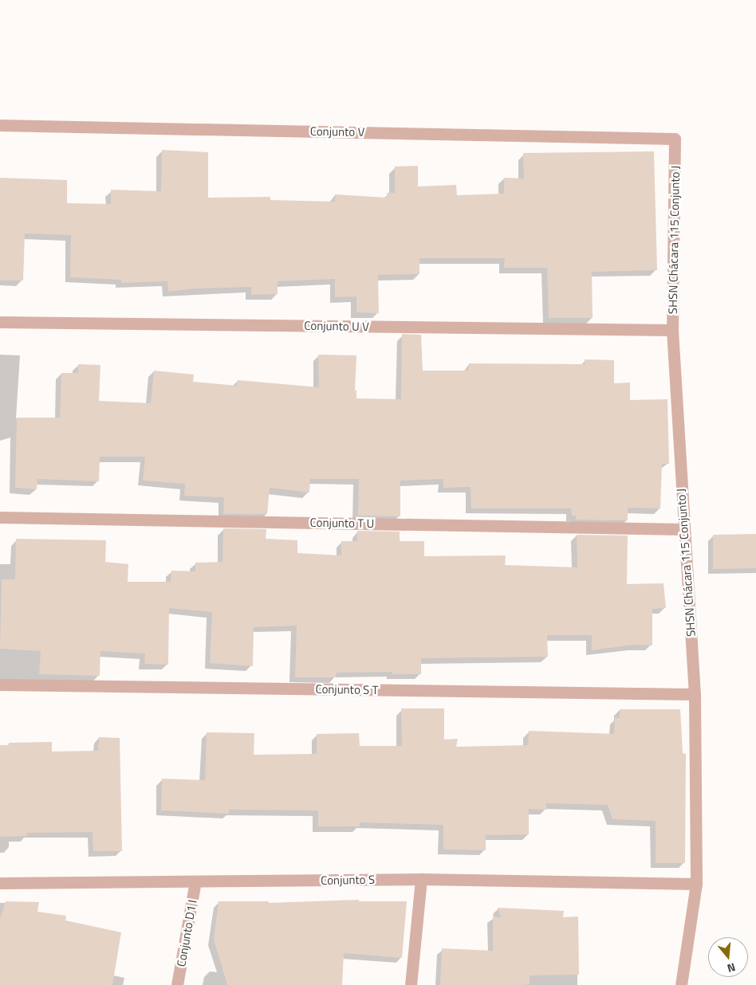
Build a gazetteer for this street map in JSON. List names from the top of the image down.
{
  "streets": {
    "street": [
      "Conjunto V",
      "SHSN Chácara 115 Conjunto J",
      "Conjunto U V",
      "Conjunto T U",
      "Conjunto S T",
      "Conjunto S",
      "Conjunto D1 I"
    ]
  },
  "crossings": [
    ["Conjunto V", "SHSN Chácara 115 Conjunto J"],
    ["SHSN Chácara 115 Conjunto J", "Conjunto U V"],
    ["SHSN Chácara 115 Conjunto J", "Conjunto T U"],
    ["SHSN Chácara 115 Conjunto J", "Conjunto S T"],
    ["SHSN Chácara 115 Conjunto J", "Conjunto S"],
    ["Conjunto S", "Conjunto D1 I"]
  ],
  "north": "bottom"
}
